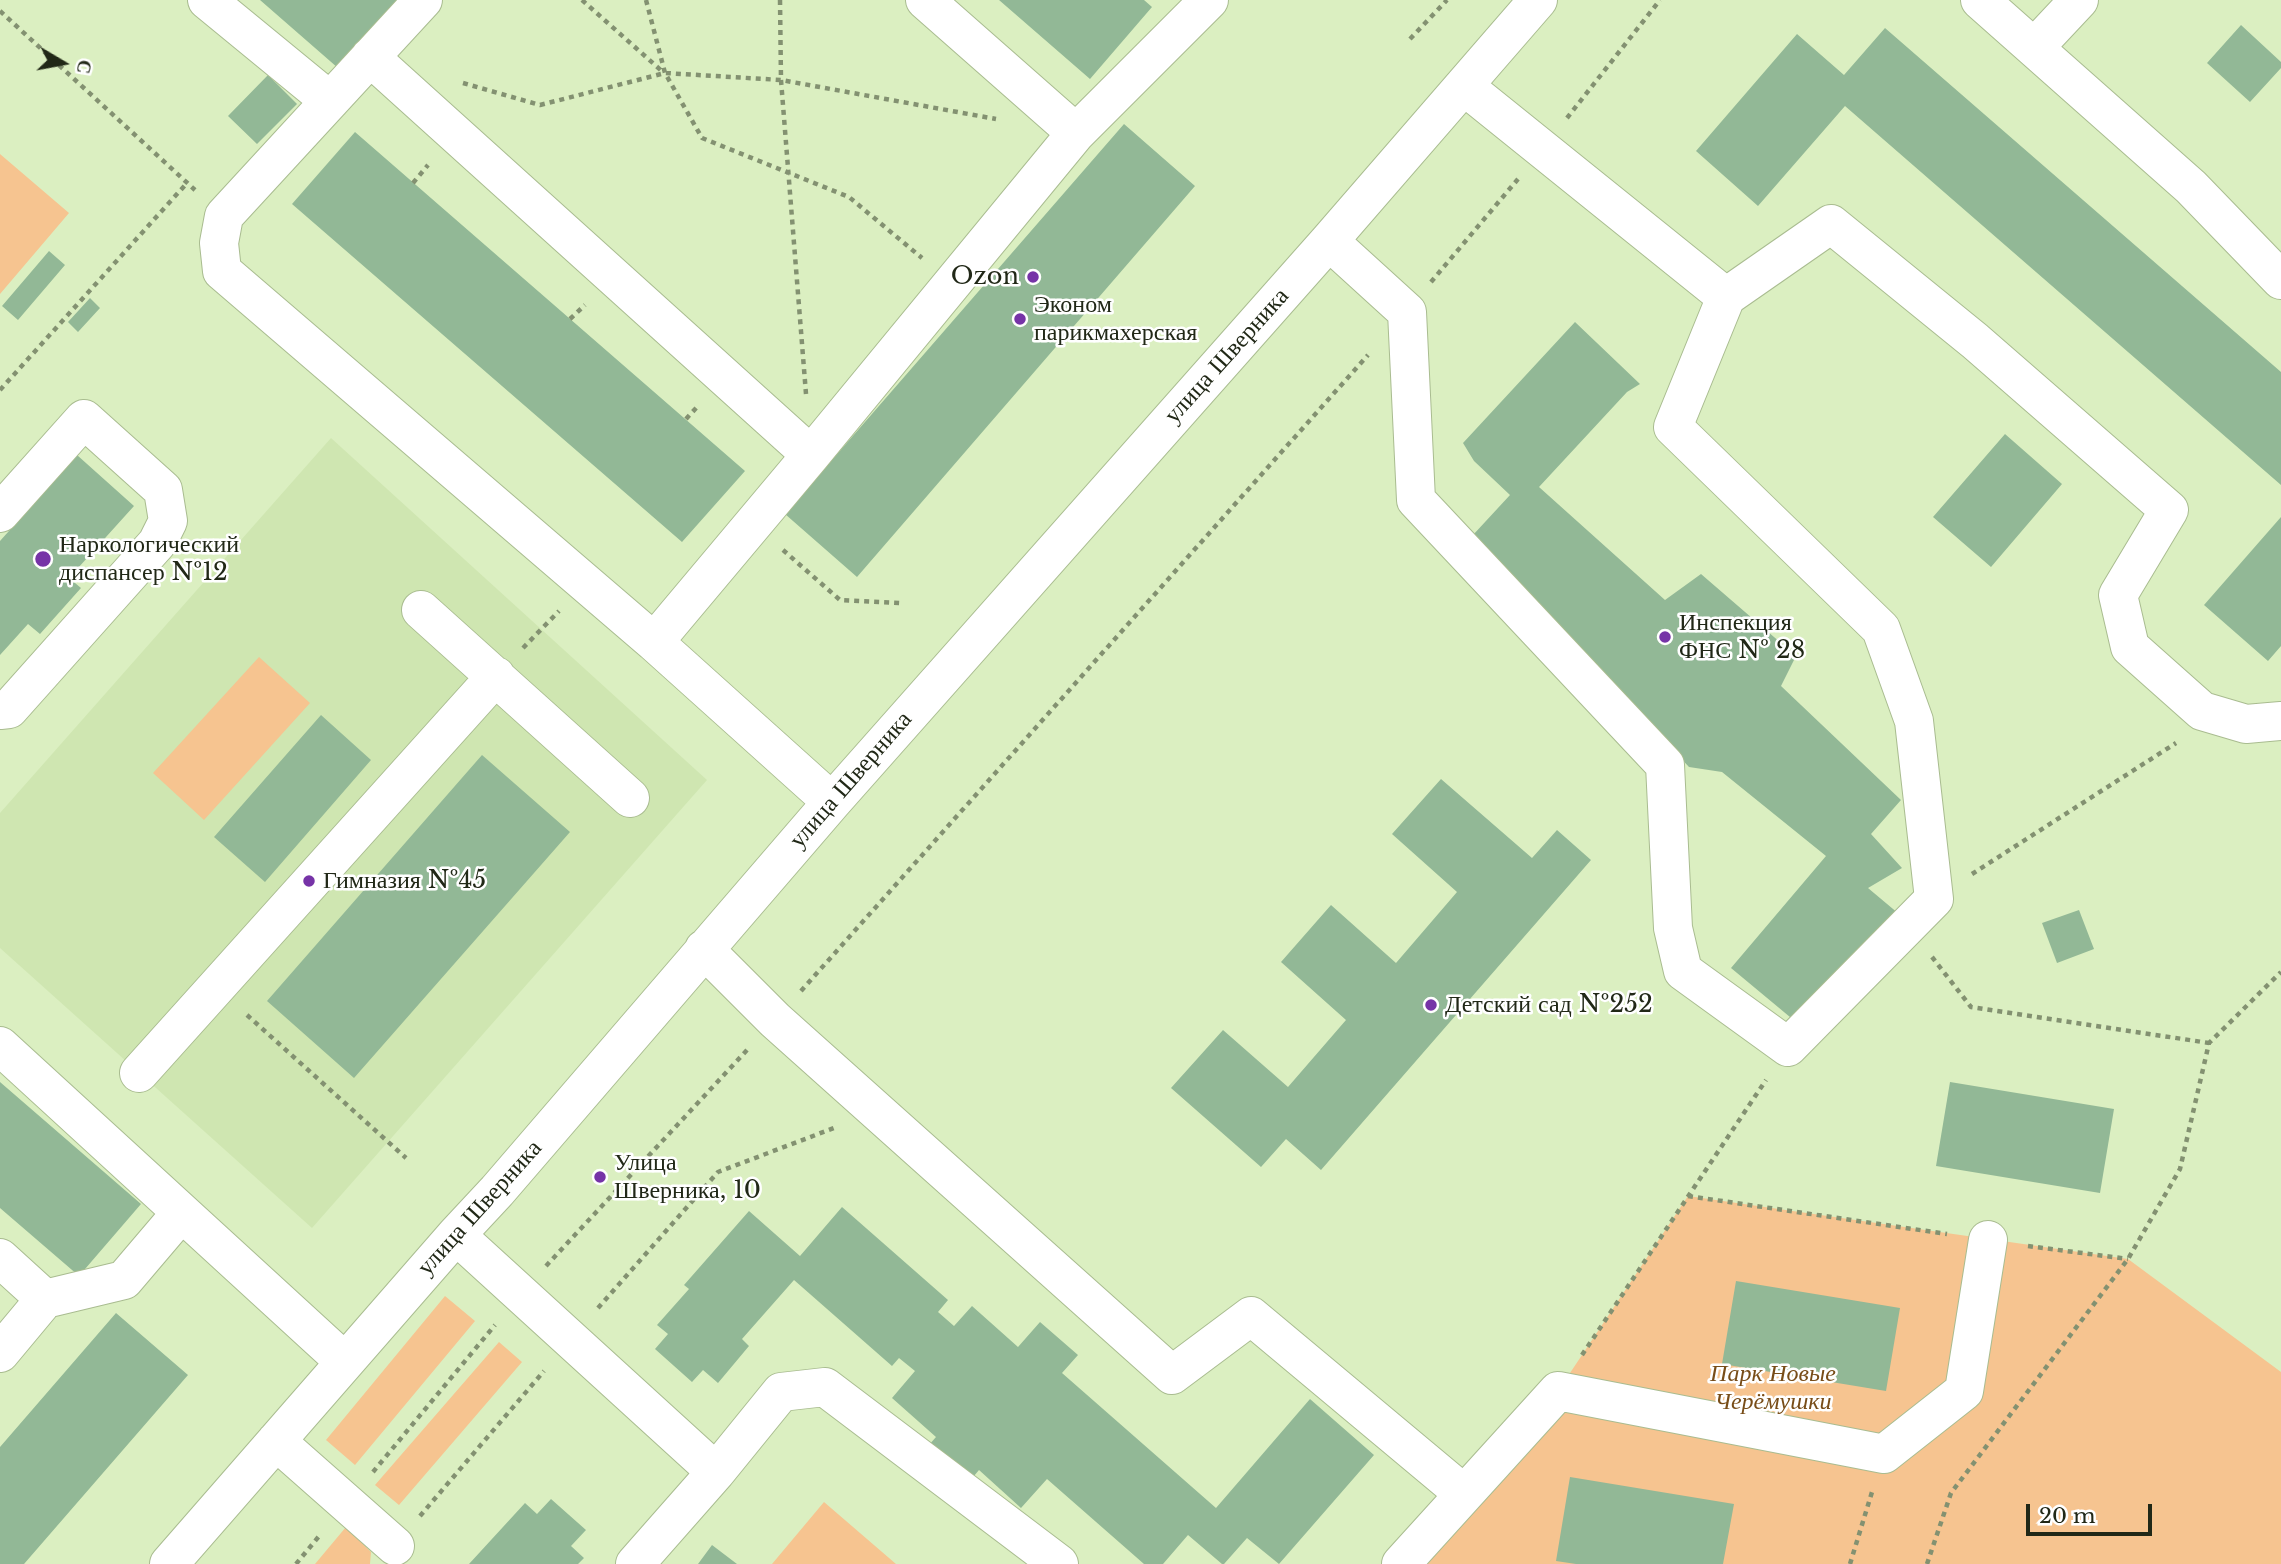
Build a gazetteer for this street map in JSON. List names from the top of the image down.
{
  "streets": {
    "street": ["улица Шверника"]
  },
  "parks": ["Парк Новые Черёмушки"],
  "places": [
    "Ozon",
    "Эконом парикмахерская",
    "Наркологический диспансер №12",
    "Инспекция ФНС № 28",
    "Гимназия №45",
    "Детский сад №252",
    "Улица Шверника, 10"
  ],
  "scale_bar": "20 m",
  "north": "right"
}
